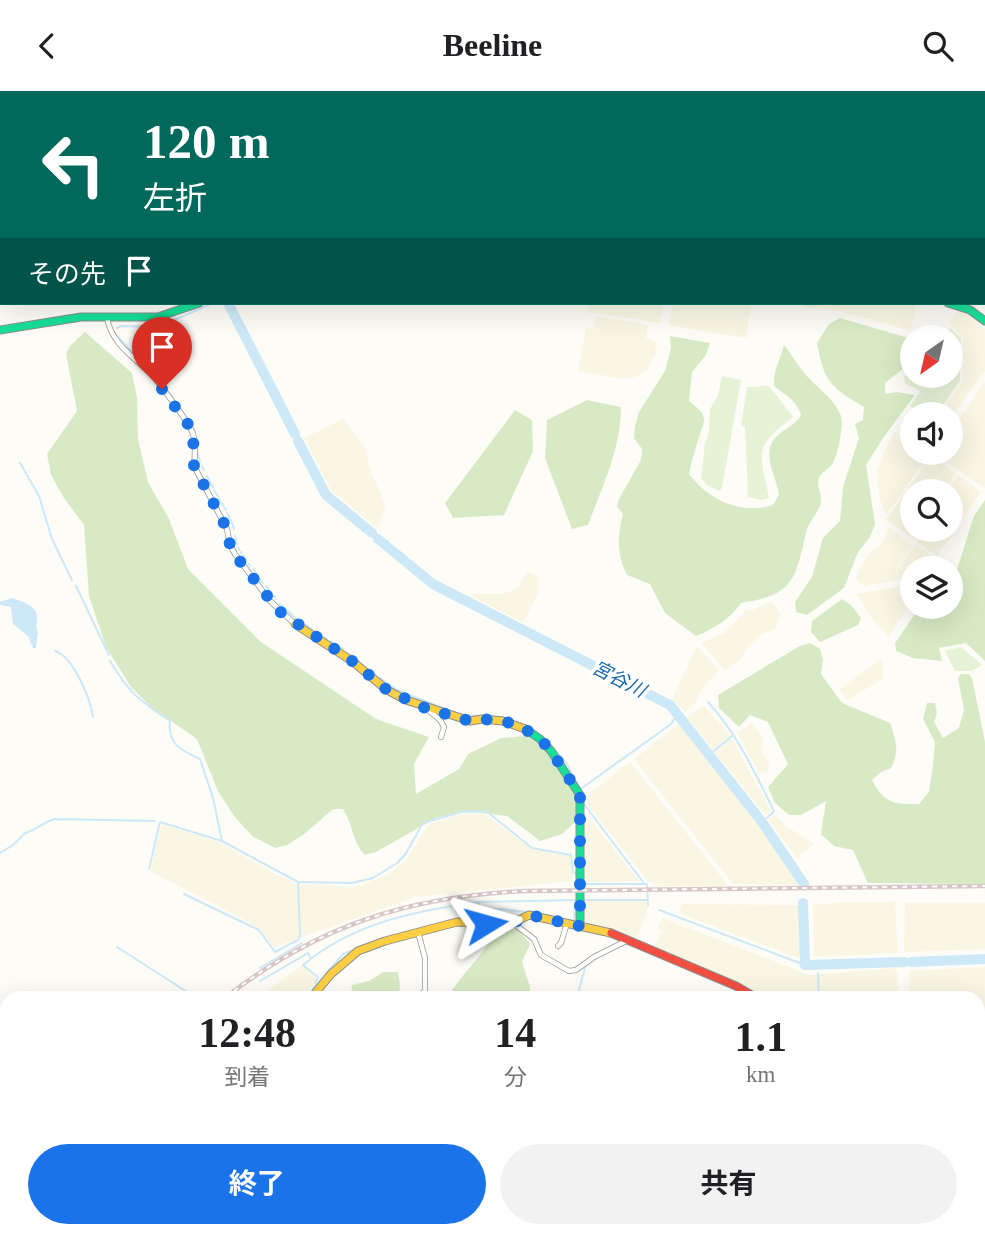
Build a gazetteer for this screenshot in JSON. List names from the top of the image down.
{
  "water": ["宮谷川"],
  "north": "bottom left",
  "page": {
    "header": "Beeline",
    "turn": ["120 m", "左折"],
    "then": "その先",
    "eta": [
      "12:48",
      "到着",
      "14",
      "分",
      "1.1",
      "km"
    ],
    "buttons": ["終了", "共有"]
  }
}
